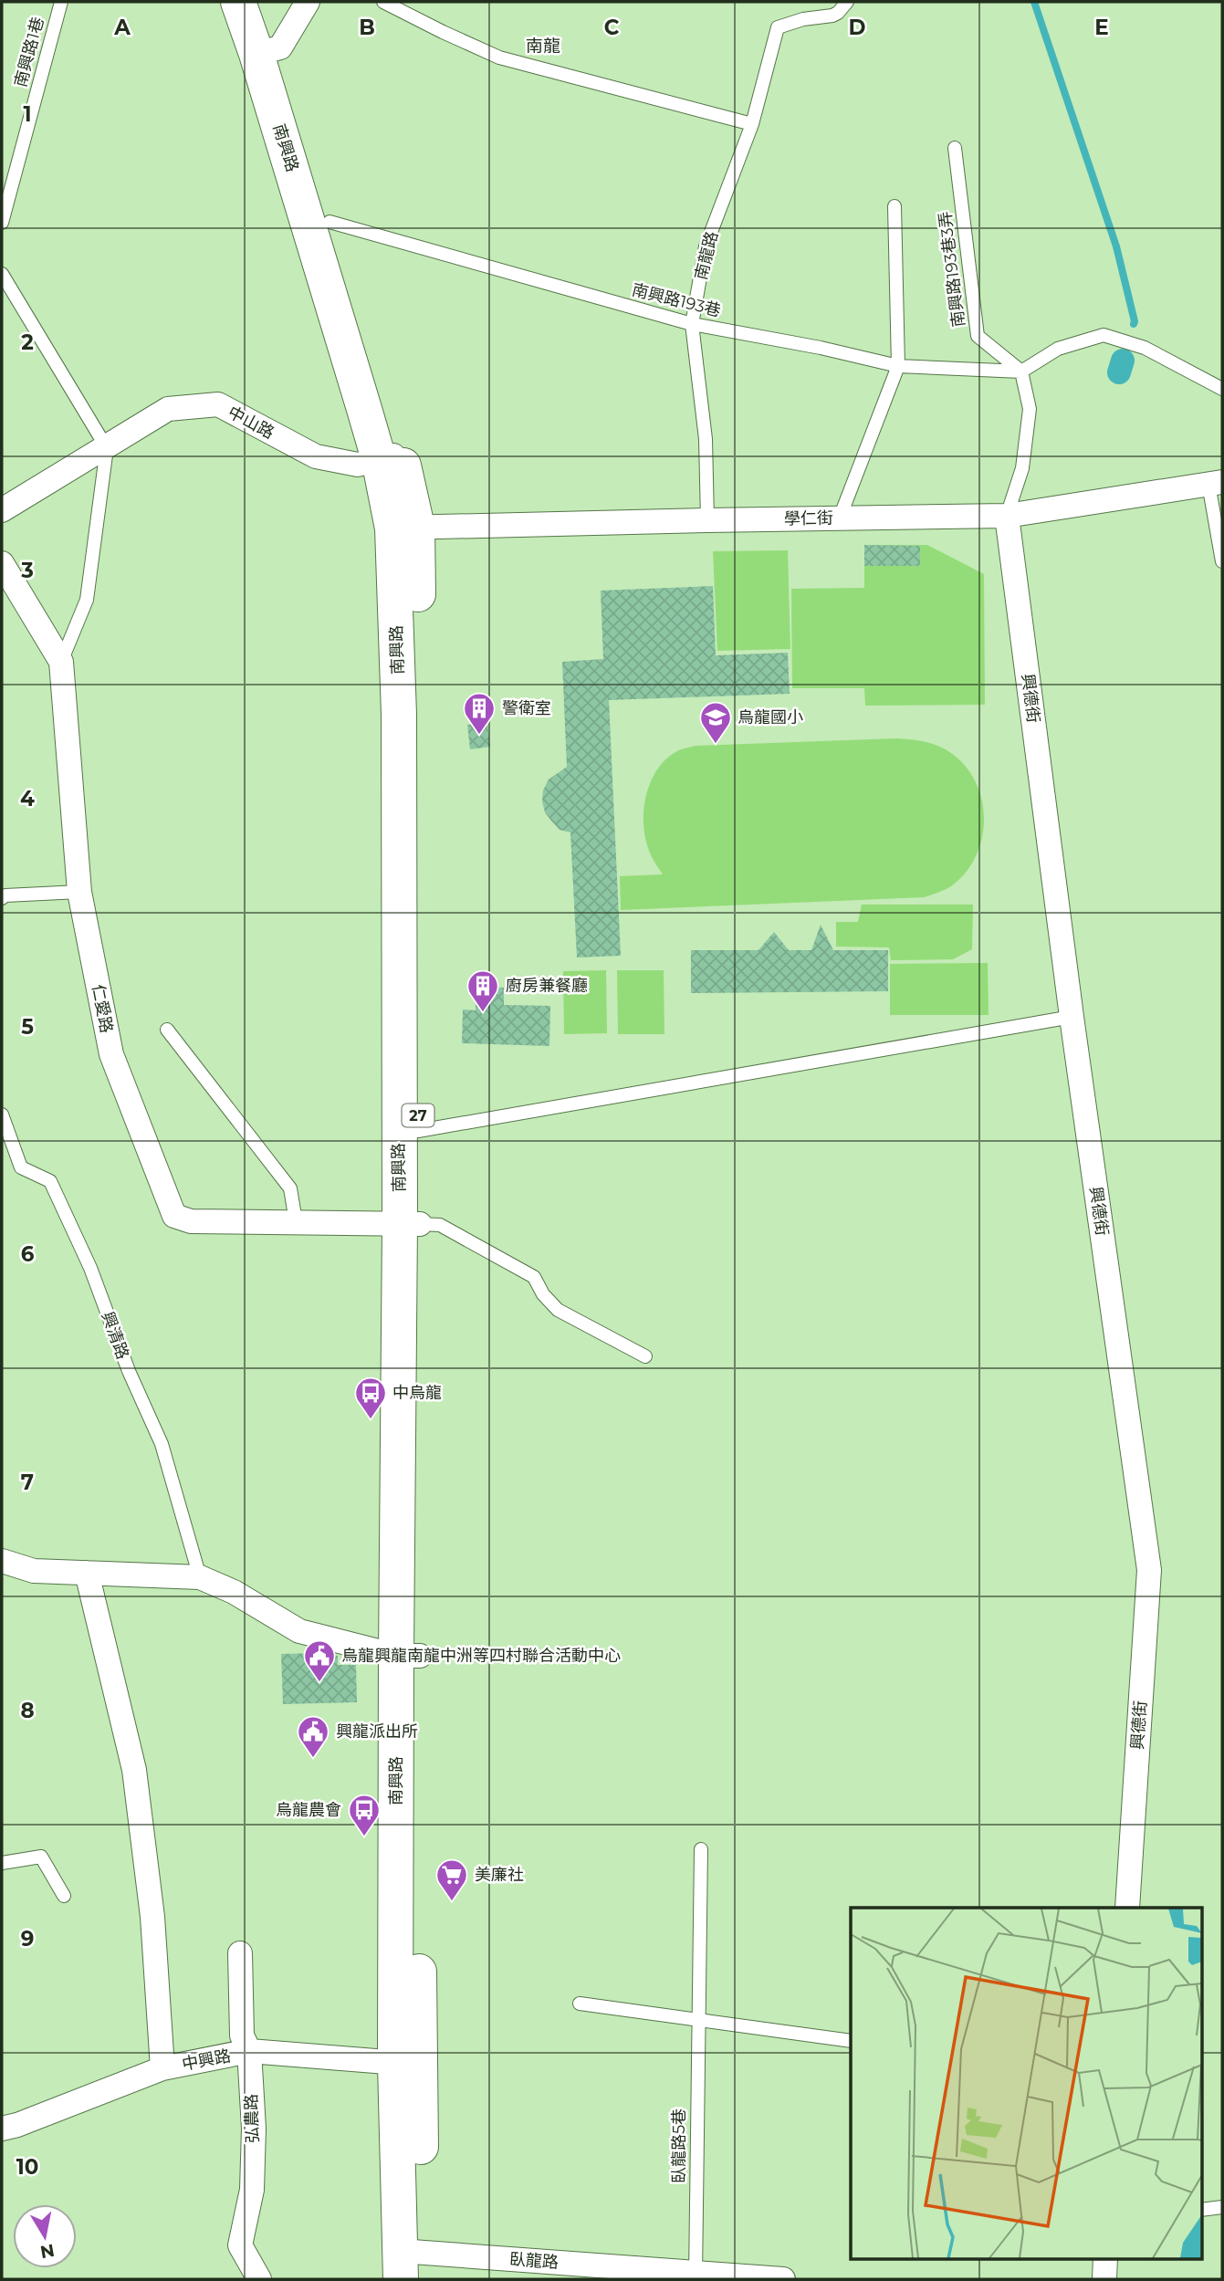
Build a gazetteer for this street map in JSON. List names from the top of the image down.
{
  "streets": {
    "main road": ["南興路", "27"],
    "street": [
      "中山路",
      "學仁街",
      "興德街",
      "仁愛路",
      "中興路",
      "弘農路",
      "臥龍路"
    ],
    "lane": [
      "南興路1巷",
      "南龍路",
      "南興路193巷3弄",
      "南興路193巷",
      "興清路",
      "臥龍路5巷"
    ]
  },
  "crossings": [
    ["南興路", "南興路193巷"],
    ["南興路", "中山路"],
    ["南興路", "學仁街"],
    ["南興路", "仁愛路"],
    ["南興路", "中興路"],
    ["南興路", "臥龍路"],
    ["南龍路", "南興路193巷"],
    ["南龍路", "學仁街"],
    ["南興路193巷3弄", "南興路193巷"],
    ["學仁街", "興德街"],
    ["中興路", "弘農路"],
    ["臥龍路5巷", "臥龍路"]
  ],
  "districts": ["南龍"],
  "places": {
    "building": ["警衛室", "廚房兼餐廳"],
    "school or university": ["烏龍國小"],
    "bus stop": ["中烏龍", "烏龍農會"],
    "public building": ["烏龍興龍南龍中洲等四村聯合活動中心", "興龍派出所"],
    "supermarket": ["美廉社"]
  },
  "north": "bottom",
  "grid": {
    "columns": [
      "A",
      "B",
      "C",
      "D",
      "E"
    ],
    "rows": [
      "1",
      "2",
      "3",
      "4",
      "5",
      "6",
      "7",
      "8",
      "9",
      "10"
    ]
  }
}
